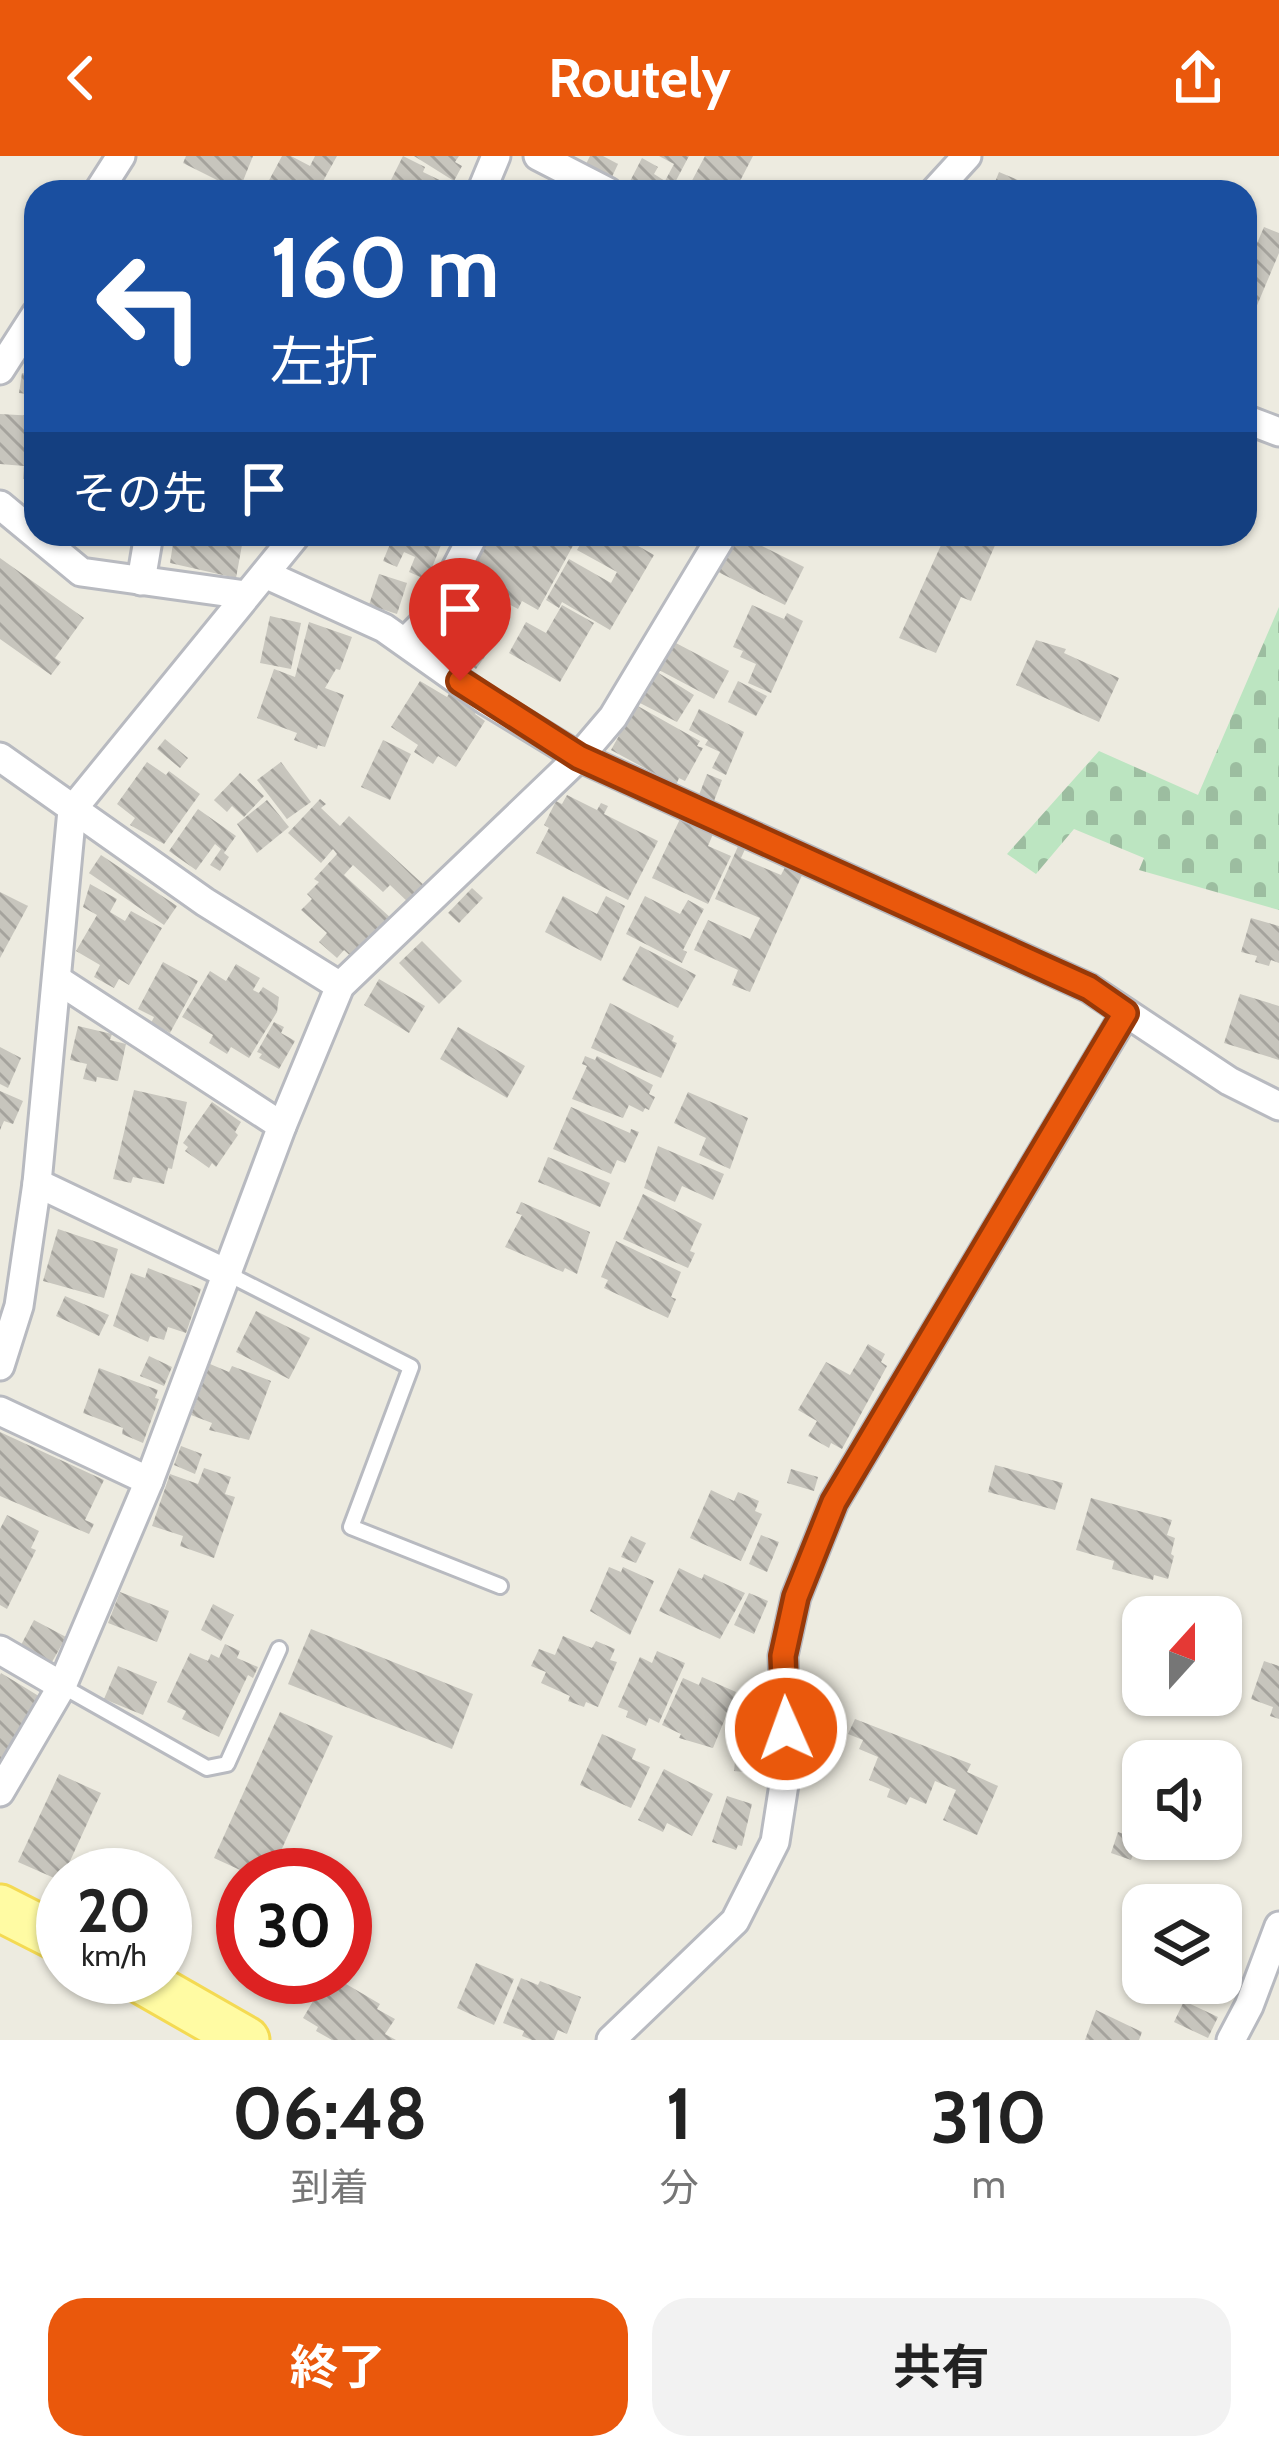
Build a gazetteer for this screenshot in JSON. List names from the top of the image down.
{
  "north": "top",
  "page": {
    "header": "Routely",
    "turn": ["160 m", "左折"],
    "then": "その先",
    "speed": "20 km/h",
    "limit": "30",
    "eta": [
      "06:48",
      "到着",
      "1",
      "分",
      "310",
      "m"
    ],
    "buttons": ["終了", "共有"]
  }
}
